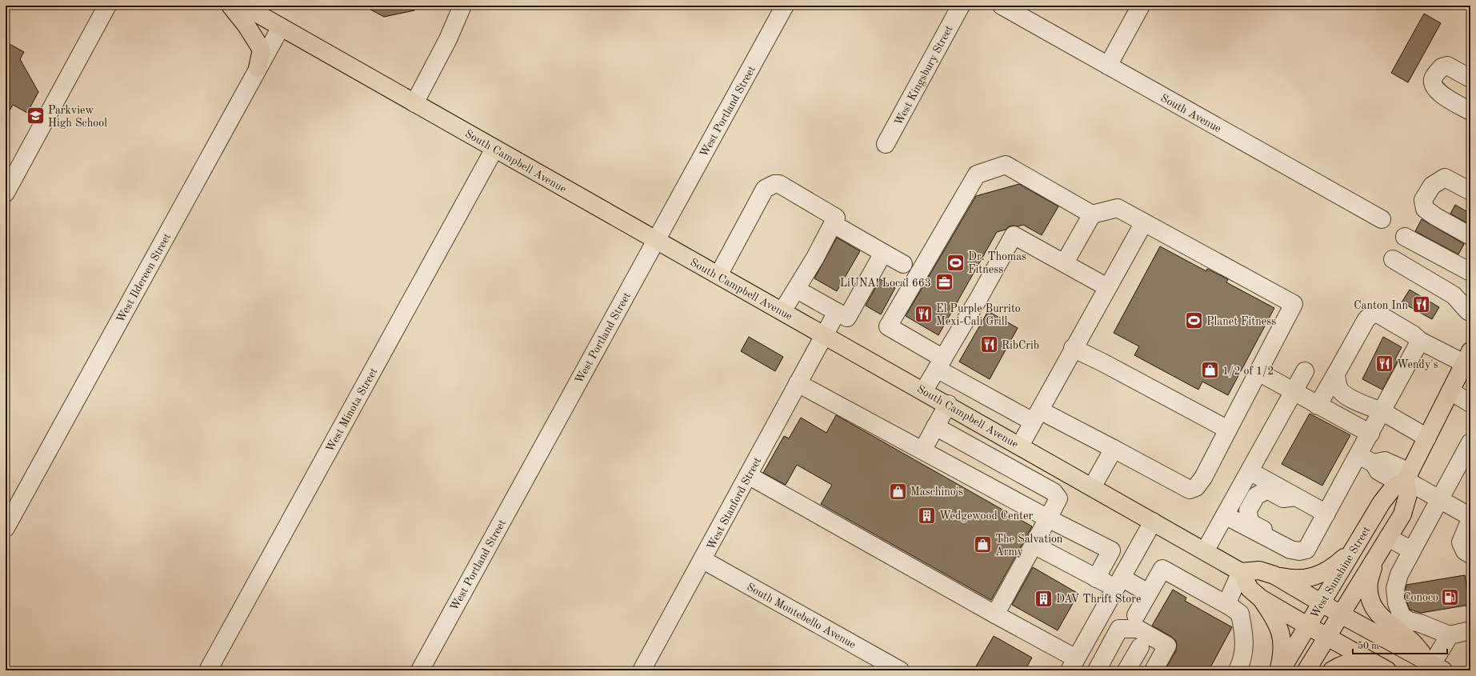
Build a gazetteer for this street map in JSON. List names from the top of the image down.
{
  "streets": {
    "main road": ["South Campbell Avenue", "West Sunshine Street"],
    "street": [
      "West Kingsbury Street",
      "West Portland Street",
      "South Avenue",
      "West Ildereen Street",
      "West Minota Street",
      "West Stanford Street",
      "South Montebello Avenue"
    ]
  },
  "crossings": [
    ["West Portland Street", "South Campbell Avenue"],
    ["South Campbell Avenue", "West Ildereen Street"],
    ["South Campbell Avenue", "West Minota Street"],
    ["South Campbell Avenue", "West Stanford Street"],
    ["West Stanford Street", "South Montebello Avenue"]
  ],
  "places": {
    "school or university": ["Parkview High School"],
    "sports": ["Dr. Thomas Fitness", "Planet Fitness"],
    "office": ["LiUNA! Local 663"],
    "restaurant": [
      "Canton Inn",
      "El Purple Burrito Mexi-Cali Grill",
      "RibCrib",
      "Wendy's"
    ],
    "shop": ["1/2 of 1/2", "Maschino's", "The Salvation Army"],
    "building": ["Wedgewood Center", "DAV Thrift Store"],
    "fuel station": ["Conoco"]
  },
  "scale_bar": "50 m"
}
